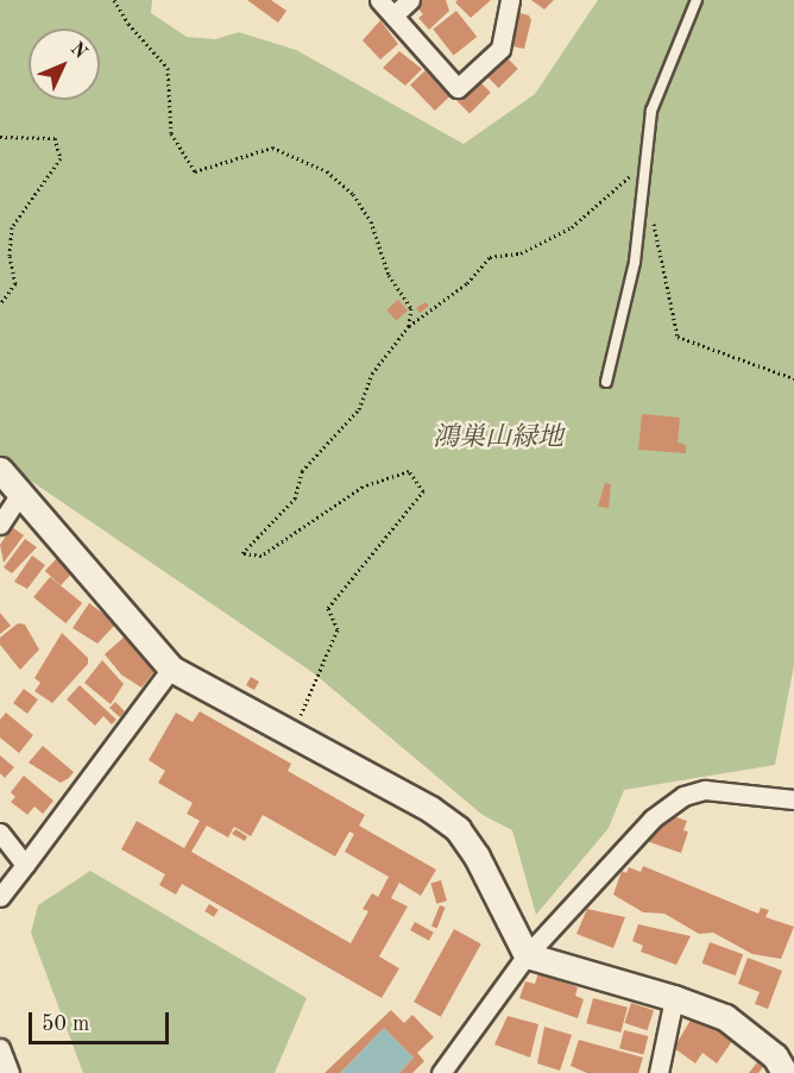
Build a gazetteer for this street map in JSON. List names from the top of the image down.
{
  "parks": ["鴻巣山緑地"],
  "scale_bar": "50 m",
  "north": "top right"
}
